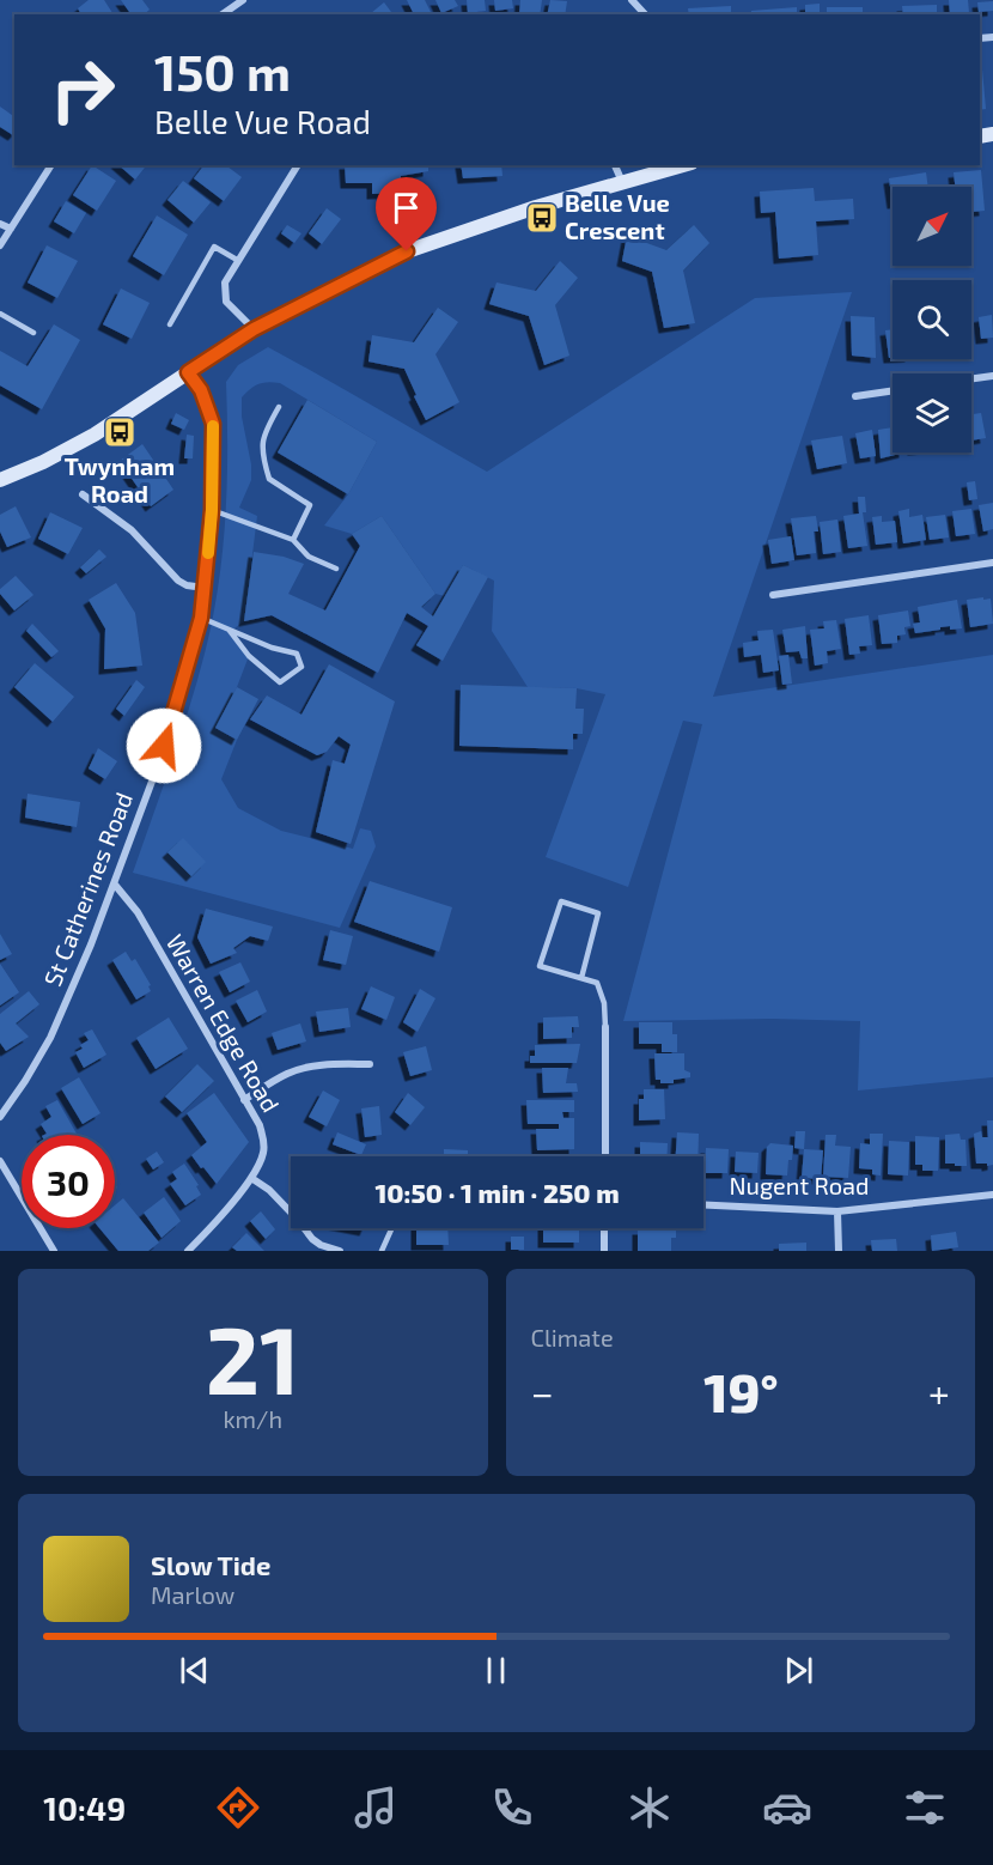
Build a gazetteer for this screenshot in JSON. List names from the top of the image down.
{
  "streets": {
    "street": ["St Catherines Road", "Warren Edge Road", "Nugent Road"]
  },
  "crossings": [
    ["St Catherines Road", "Warren Edge Road"]
  ],
  "places": {
    "bus stop": ["Belle Vue Crescent", "Twynham Road"]
  },
  "north": "top right",
  "page": {
    "turn": ["150 m", "Belle Vue Road"],
    "limit": "30",
    "trip": "10:50 · 1 min · 250 m",
    "tile": [
      ["21", "km/h"],
      "Climate"
    ],
    "heat": ["−", "19°", "+"],
    "song": ["Slow Tide", "Marlow"],
    "tabs": "10:49"
  }
}
